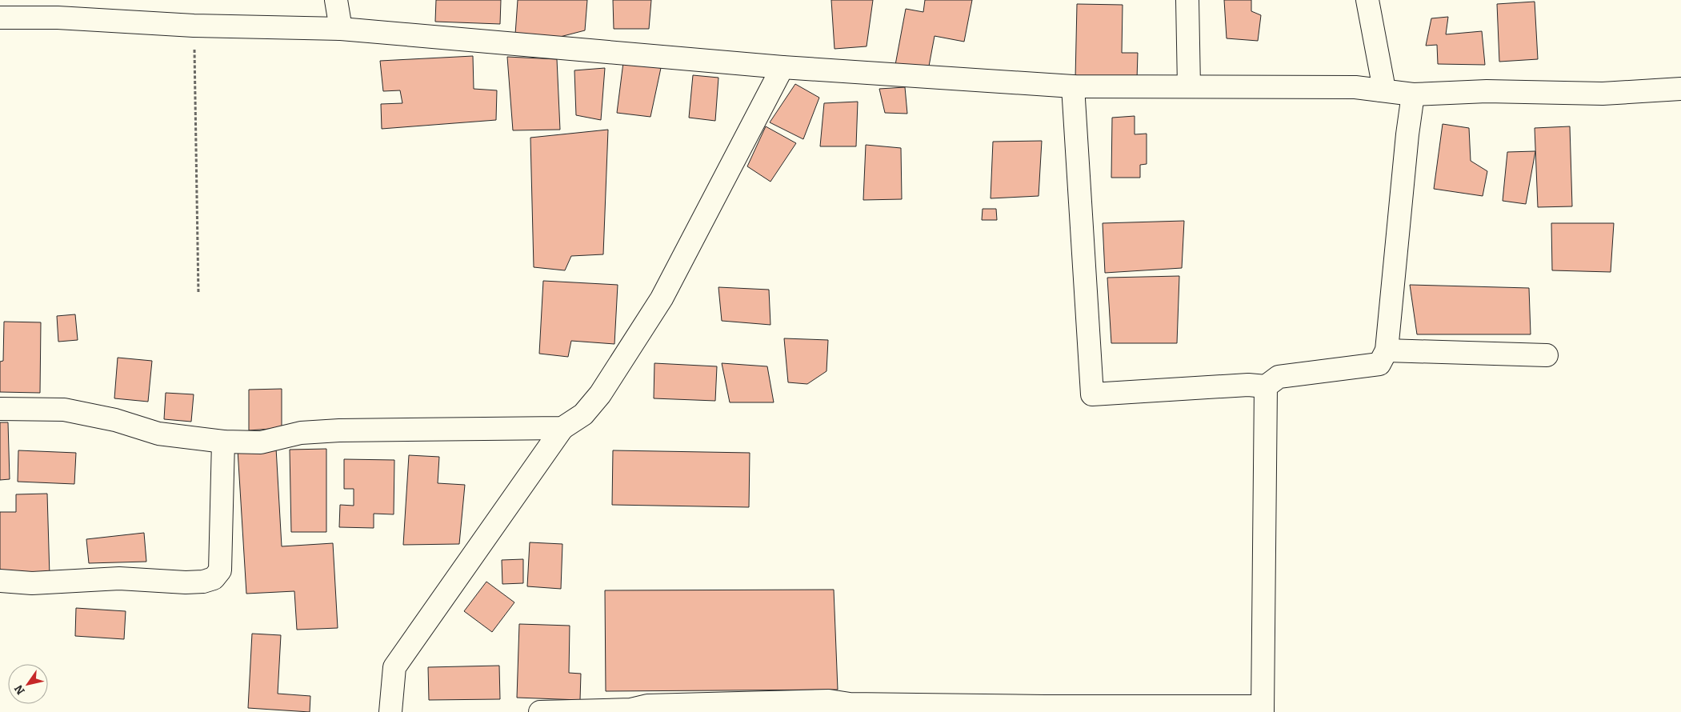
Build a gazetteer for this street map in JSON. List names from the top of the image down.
{
  "north": "bottom left"
}
